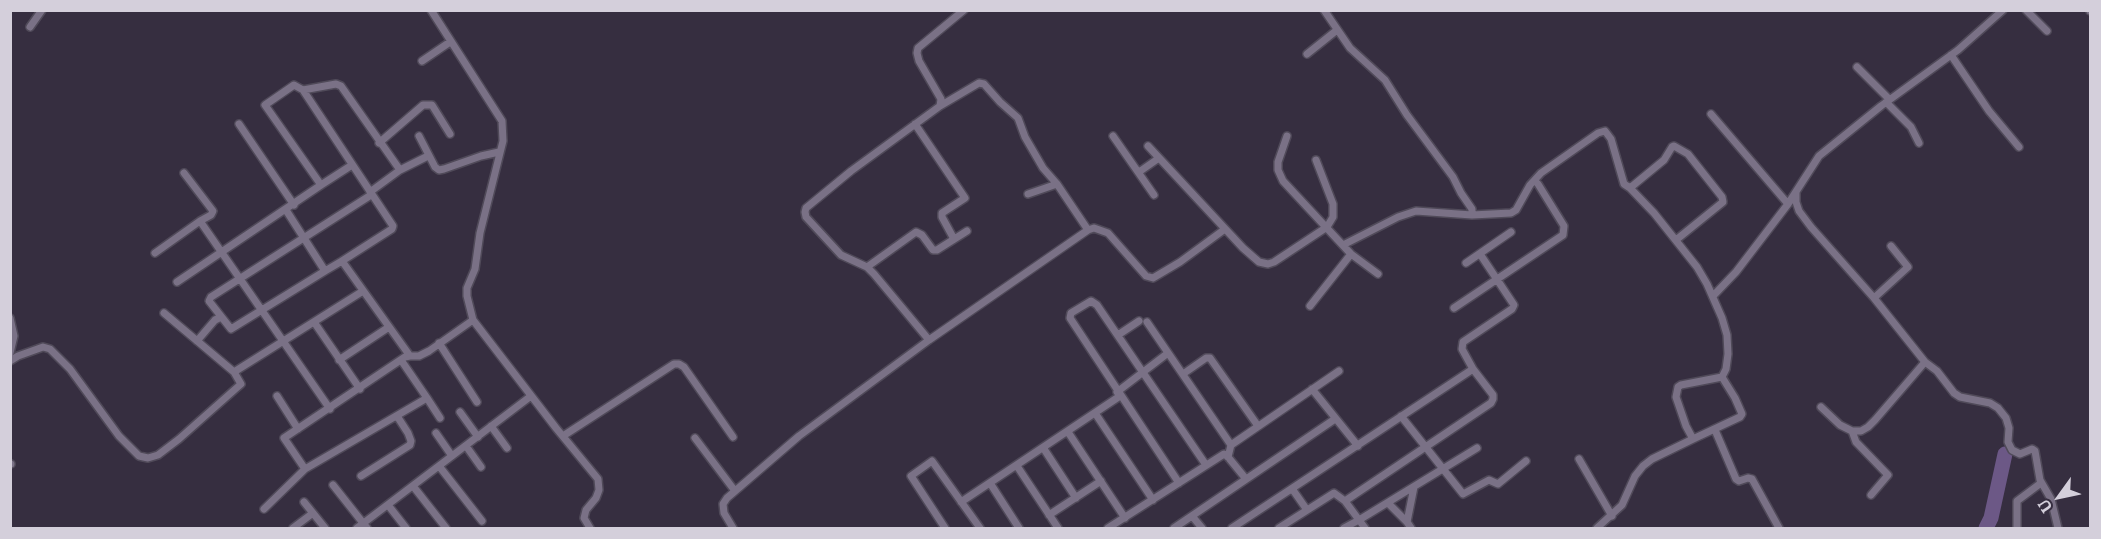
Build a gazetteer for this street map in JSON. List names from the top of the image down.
{
  "north": "bottom left"
}
